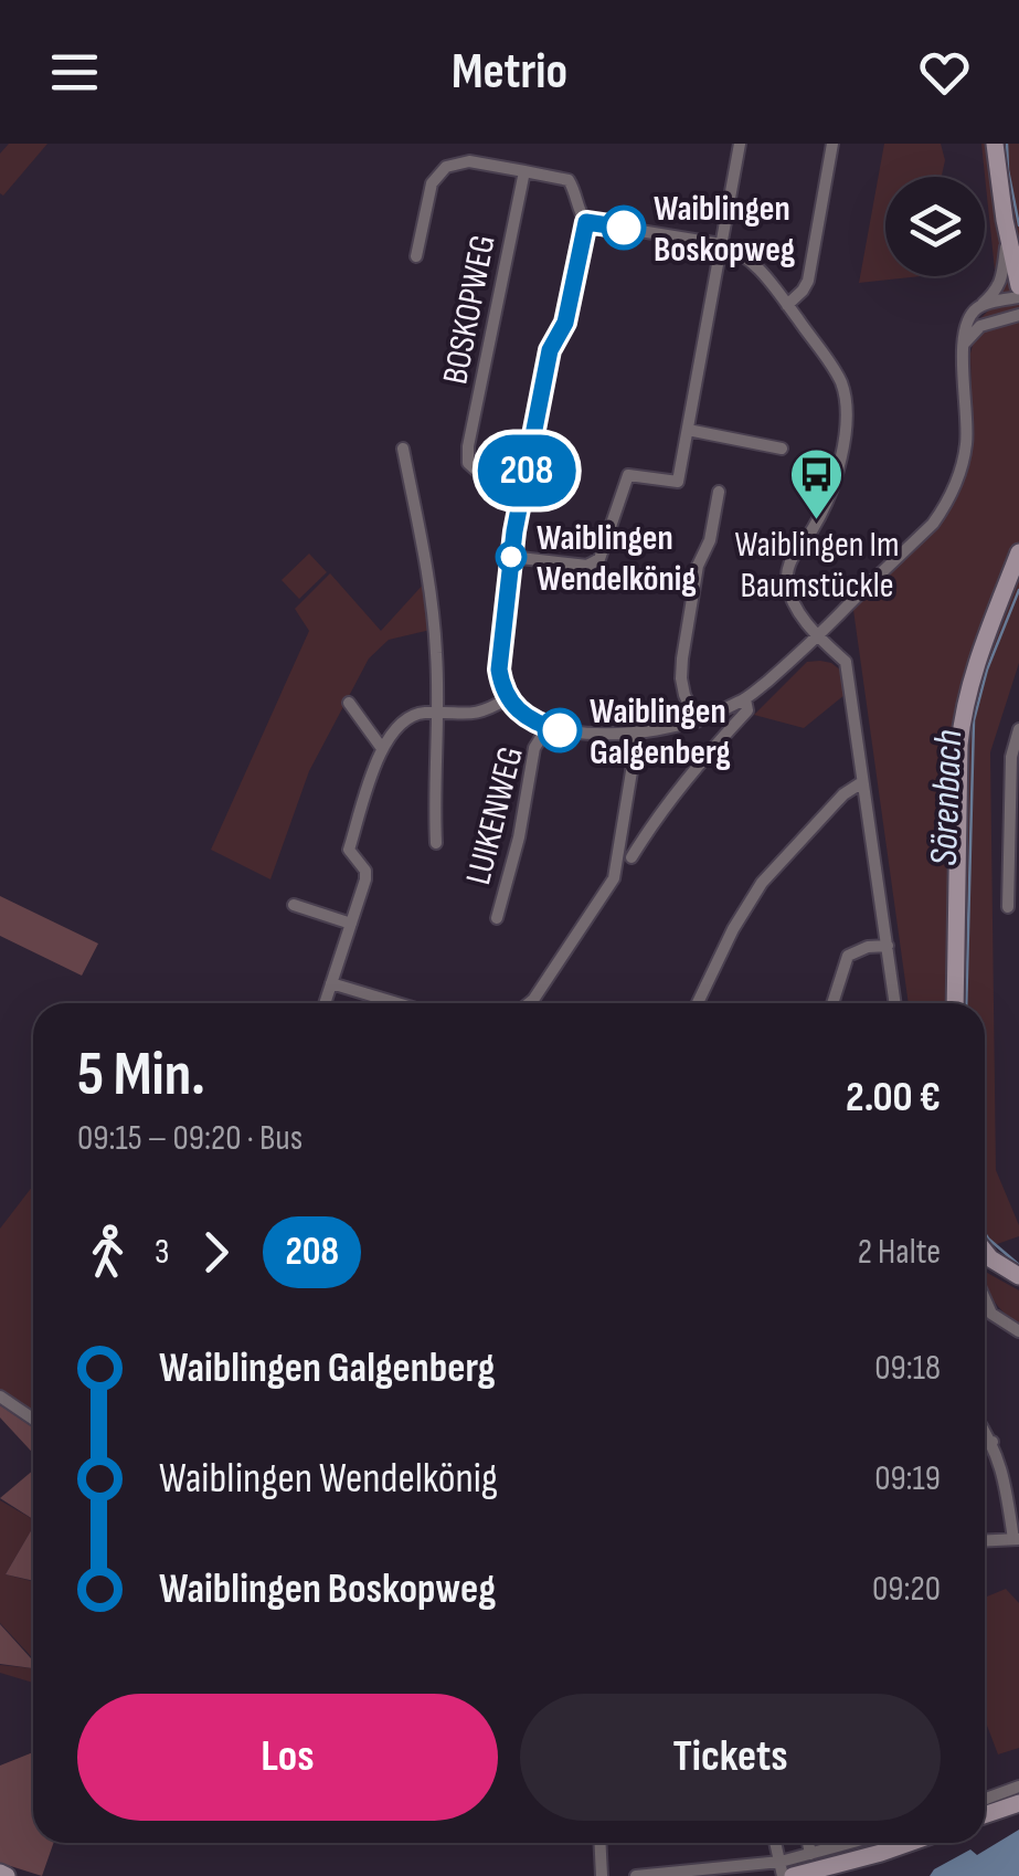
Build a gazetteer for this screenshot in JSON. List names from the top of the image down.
{
  "streets": {
    "street": ["BOSKOPWEG", "LUIKENWEG"]
  },
  "water": ["Sörenbach"],
  "places": {
    "other": ["Waiblingen Boskopweg", "Waiblingen Wendelkönig", "Waiblingen Galgenberg"],
    "bus stop": ["Waiblingen Im Baumstückle"]
  },
  "lines": ["bus line 208"],
  "page": {
    "header": "Metrio",
    "on_map": "208",
    "heading": ["5 Min.", "09:15 – 09:20 · Bus", "2.00 €"],
    "legs": ["3", "208", "2 Halte"],
    "list": [
      {
        "name": "Waiblingen Galgenberg",
        "value": "09:18"
      },
      {
        "name": "Waiblingen Wendelkönig",
        "value": "09:19"
      },
      {
        "name": "Waiblingen Boskopweg",
        "value": "09:20"
      }
    ],
    "buttons": ["Los", "Tickets"]
  }
}
